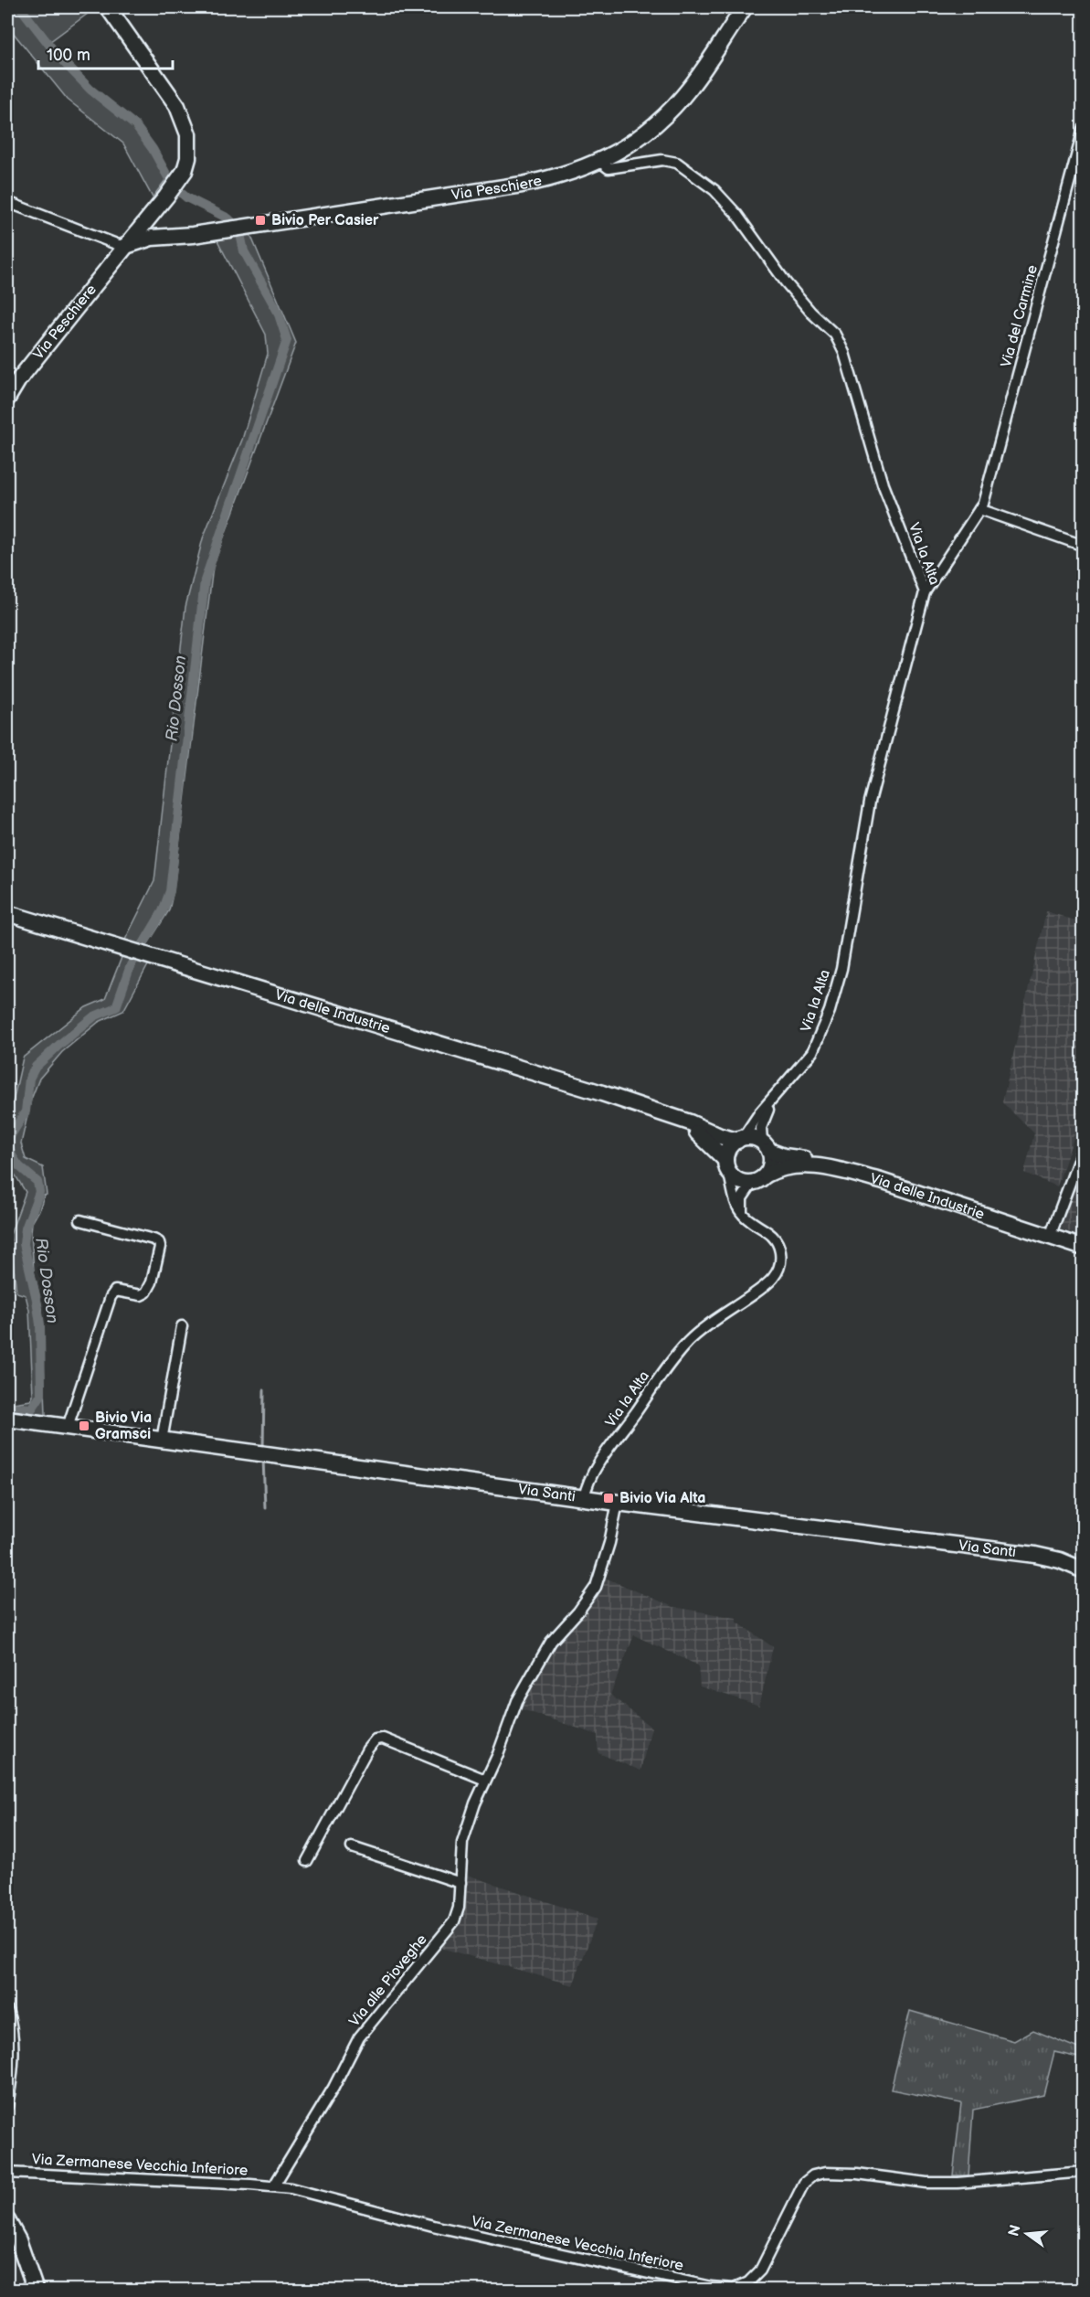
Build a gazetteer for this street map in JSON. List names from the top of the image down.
{
  "streets": {
    "street": [
      "Via Peschiere",
      "Via del Carmine",
      "Via la Alta",
      "Via delle Industrie",
      "Via Santi",
      "Via alle Pioveghe",
      "Via Zermanese Vecchia Inferiore"
    ]
  },
  "crossings": [
    ["Via Peschiere", "Via la Alta"],
    ["Via del Carmine", "Via la Alta"],
    ["Via la Alta", "Via Santi"],
    ["Via Santi", "Via alle Pioveghe"],
    ["Via alle Pioveghe", "Via Zermanese Vecchia Inferiore"]
  ],
  "water": ["Rio Dosson"],
  "places": {
    "transit": ["Bivio Per Casier", "Bivio Via Gramsci", "Bivio Via Alta"]
  },
  "scale_bar": "100 m",
  "north": "left"
}
